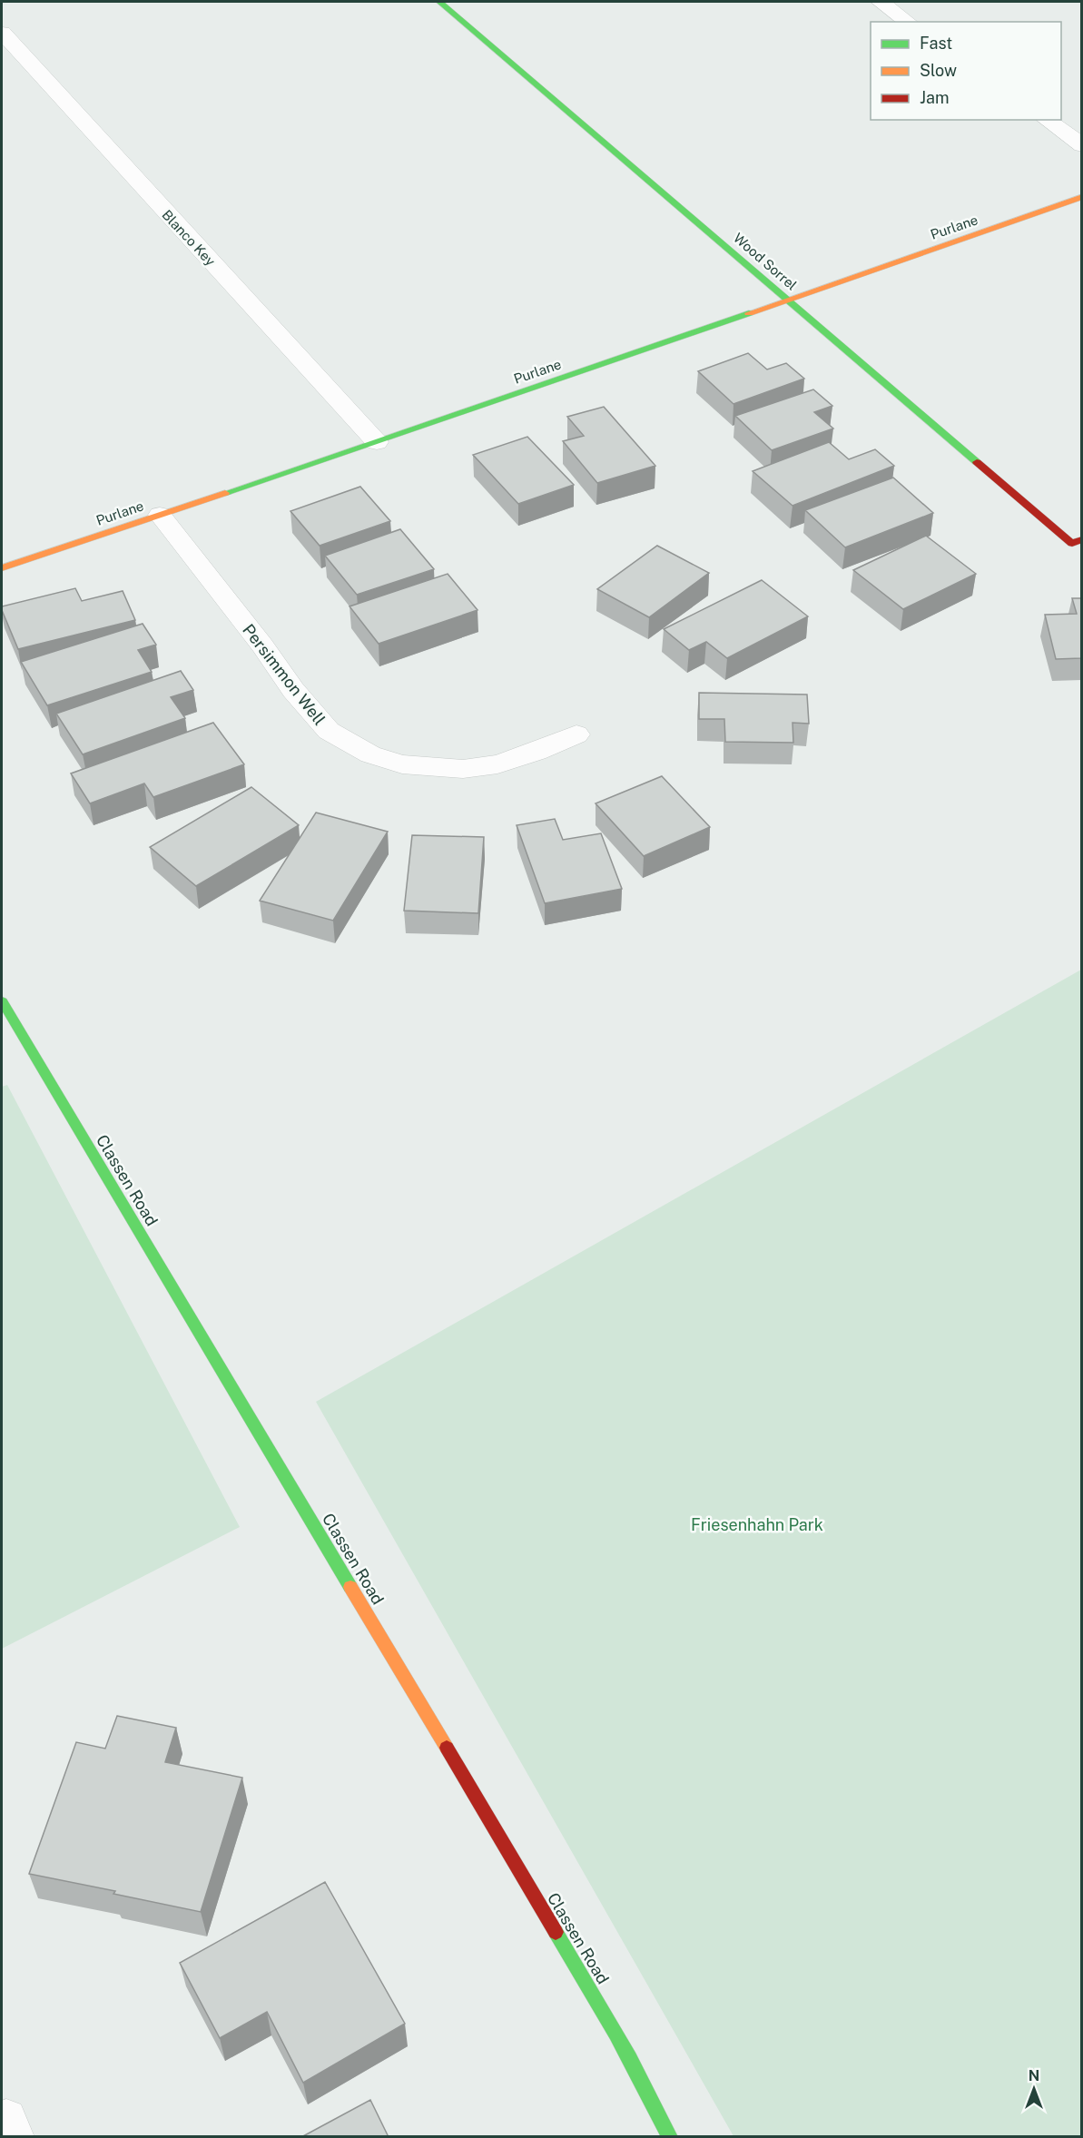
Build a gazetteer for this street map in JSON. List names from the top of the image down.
{
  "streets": {
    "street": [
      "Purlane",
      "Blanco Key",
      "Wood Sorrel",
      "Persimmon Well",
      "Classen Road"
    ]
  },
  "crossings": [
    ["Purlane", "Blanco Key"],
    ["Purlane", "Wood Sorrel"],
    ["Purlane", "Persimmon Well"]
  ],
  "parks": ["Friesenhahn Park"],
  "legend": ["Fast", "Slow", "Jam"],
  "north": "top"
}
